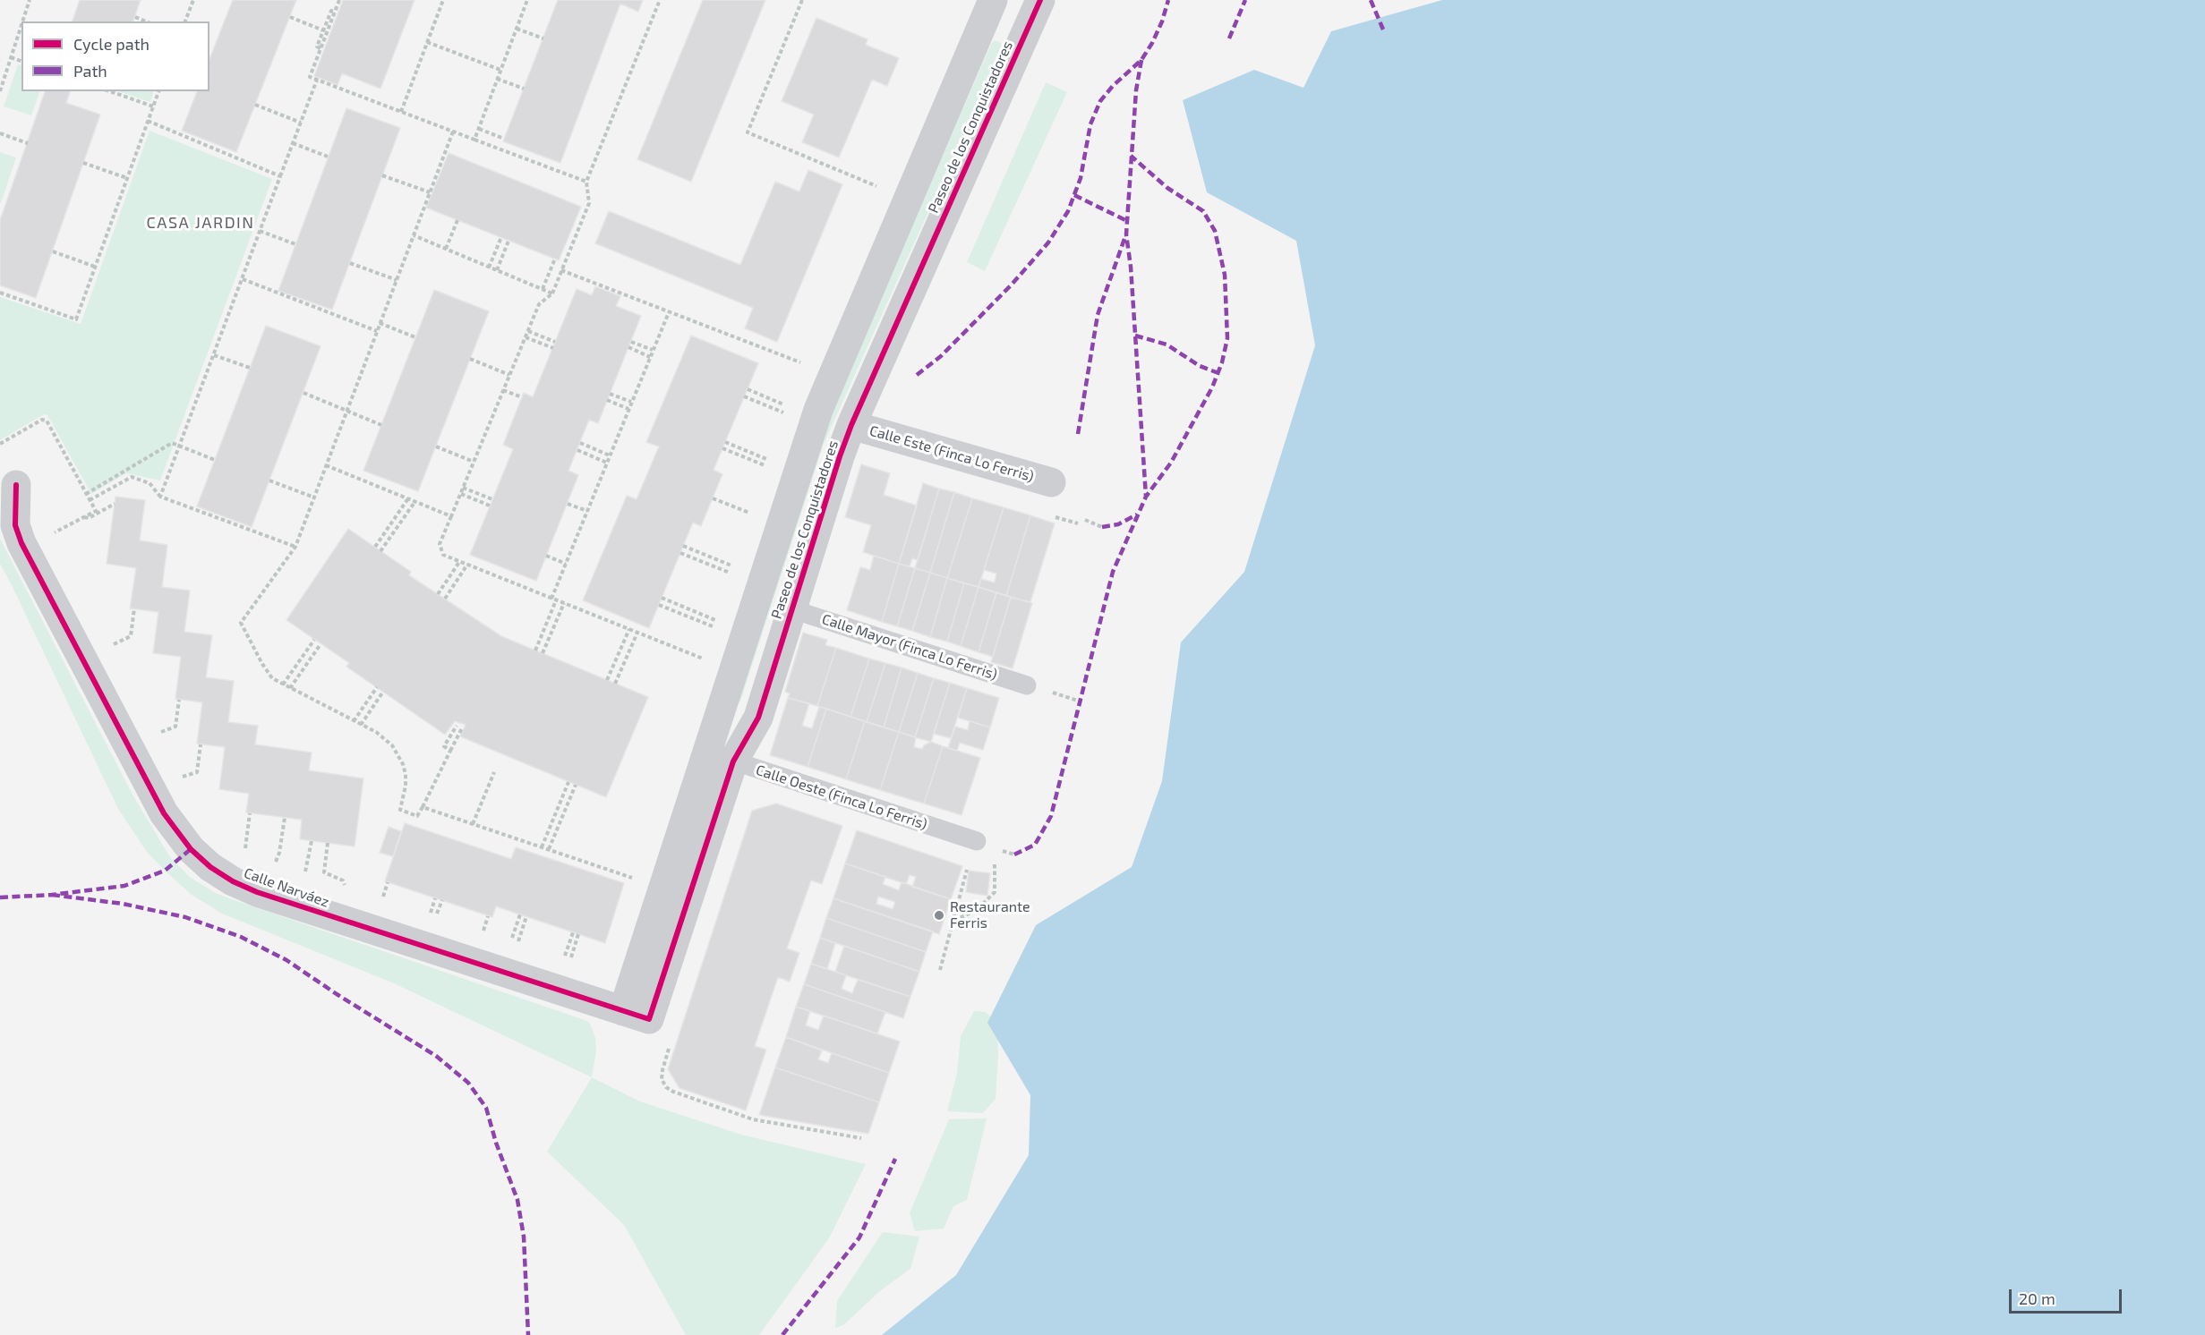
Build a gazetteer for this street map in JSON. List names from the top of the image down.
{
  "streets": {
    "street": ["Paseo de los Conquistadores", "Calle Este (Finca Lo Ferris)", "Calle Narváez"],
    "lane": ["Calle Mayor (Finca Lo Ferris)", "Calle Oeste (Finca Lo Ferris)"]
  },
  "crossings": [
    ["Paseo de los Conquistadores", "Calle Este (Finca Lo Ferris)"],
    ["Paseo de los Conquistadores", "Calle Mayor (Finca Lo Ferris)"],
    ["Paseo de los Conquistadores", "Calle Oeste (Finca Lo Ferris)"],
    ["Paseo de los Conquistadores", "Calle Narváez"]
  ],
  "districts": ["CASA JARDIN"],
  "places": ["Restaurante Ferris"],
  "legend": ["Cycle path", "Path"],
  "scale_bar": "20 m"
}
